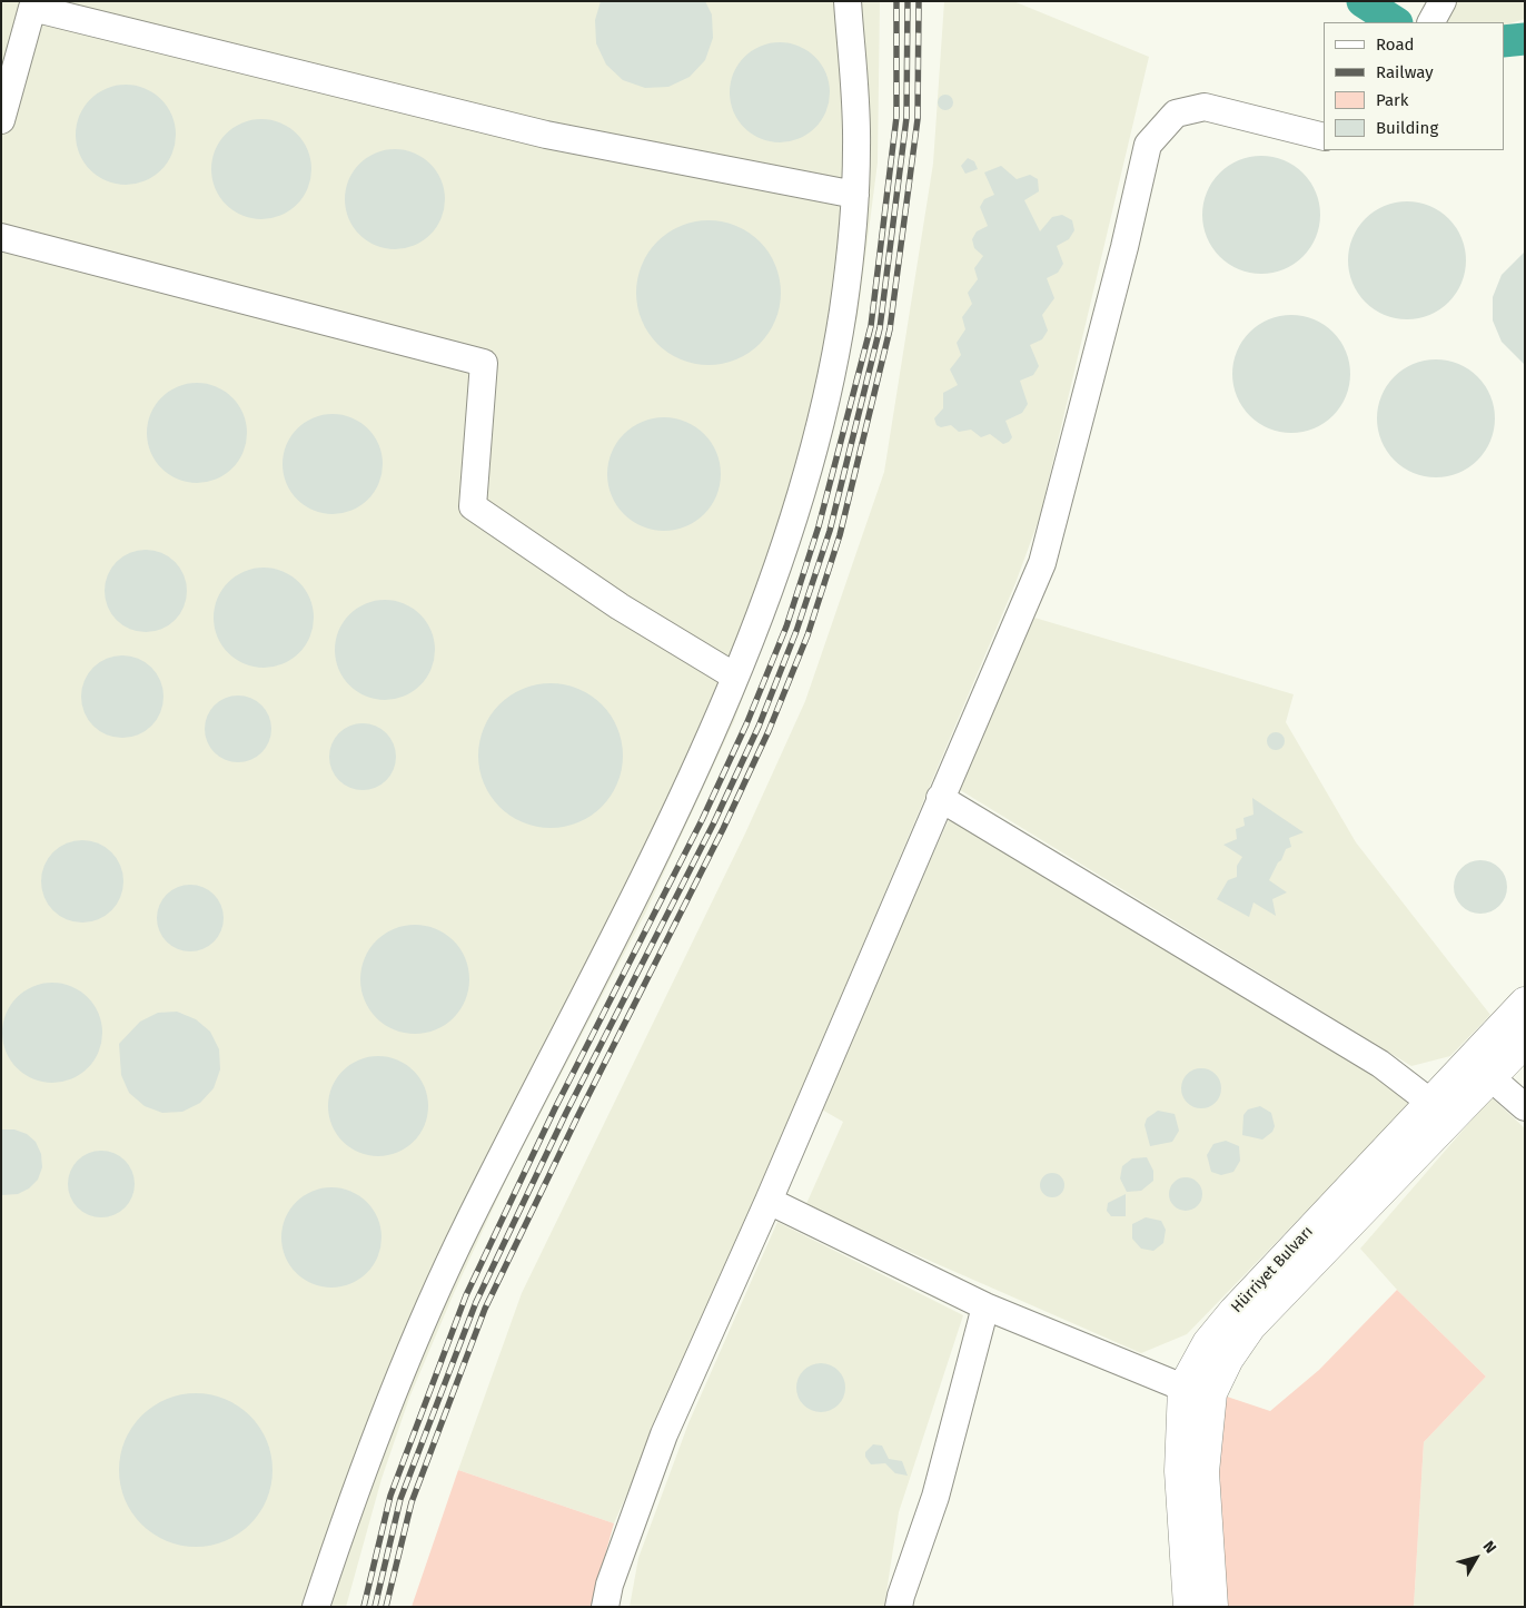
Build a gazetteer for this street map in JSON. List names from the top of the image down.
{
  "streets": {
    "main road": ["Hürriyet Bulvarı"]
  },
  "legend": [
    "Road",
    "Railway",
    "Park",
    "Building"
  ],
  "north": "top right"
}
